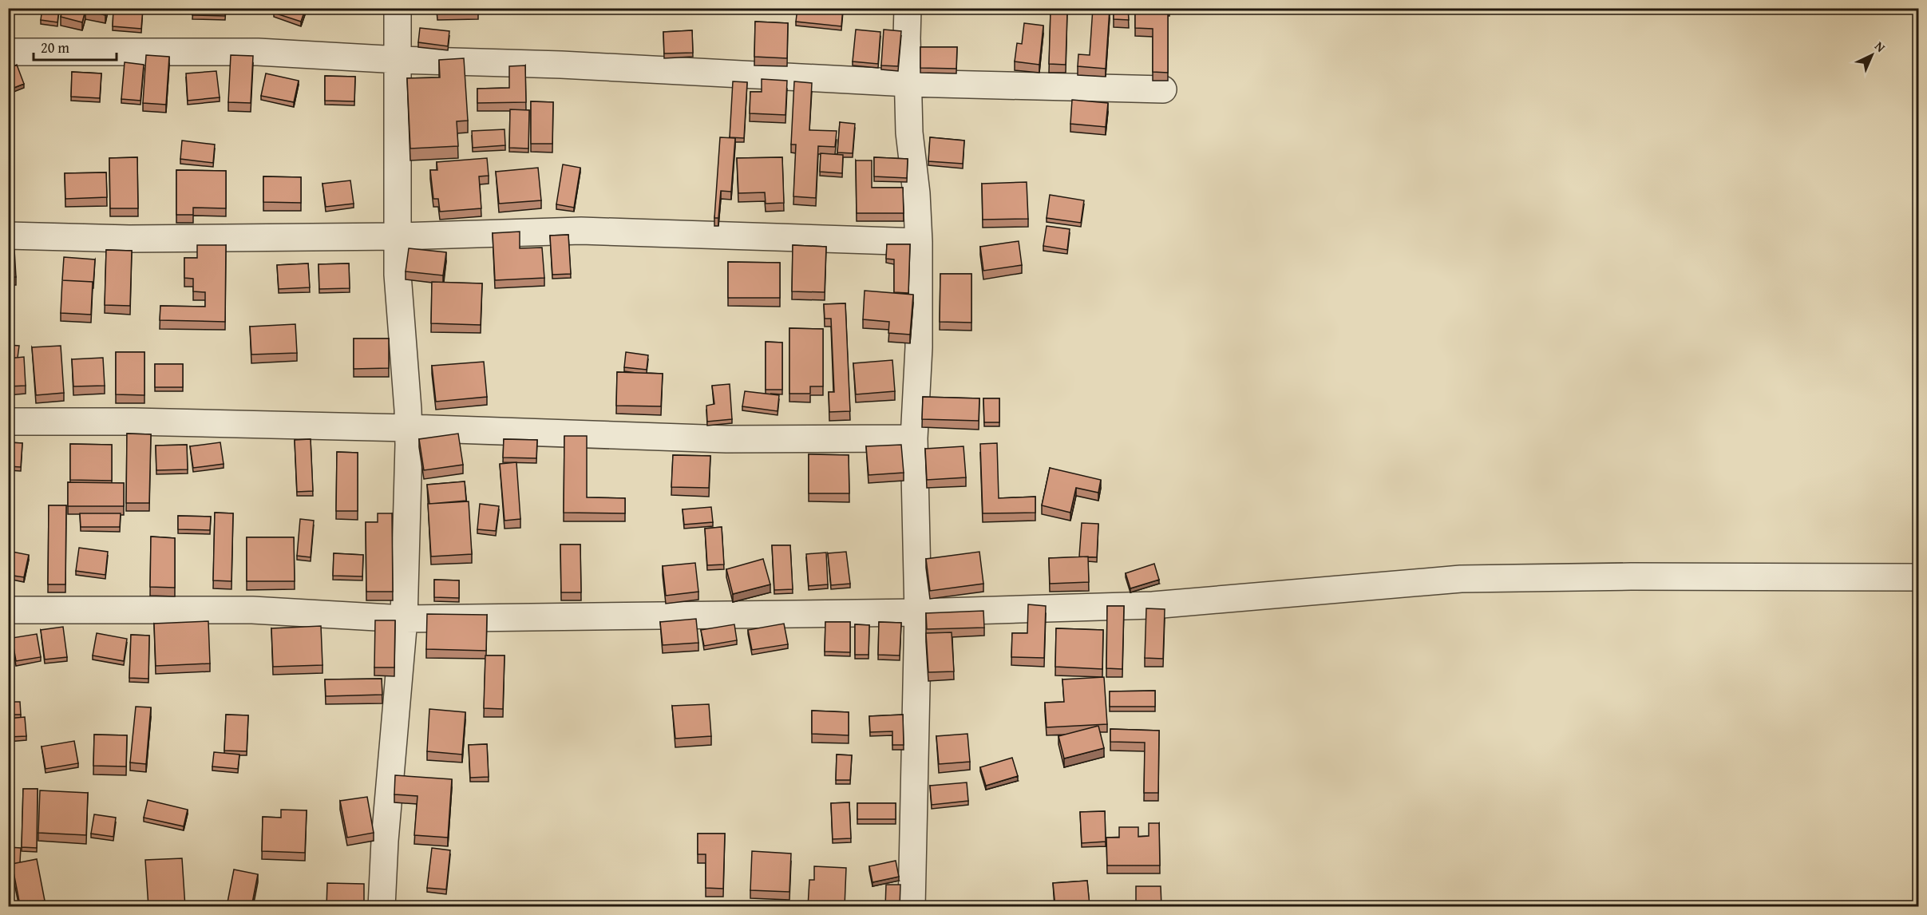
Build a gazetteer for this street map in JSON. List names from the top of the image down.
{
  "scale_bar": "20 m",
  "north": "top right"
}
